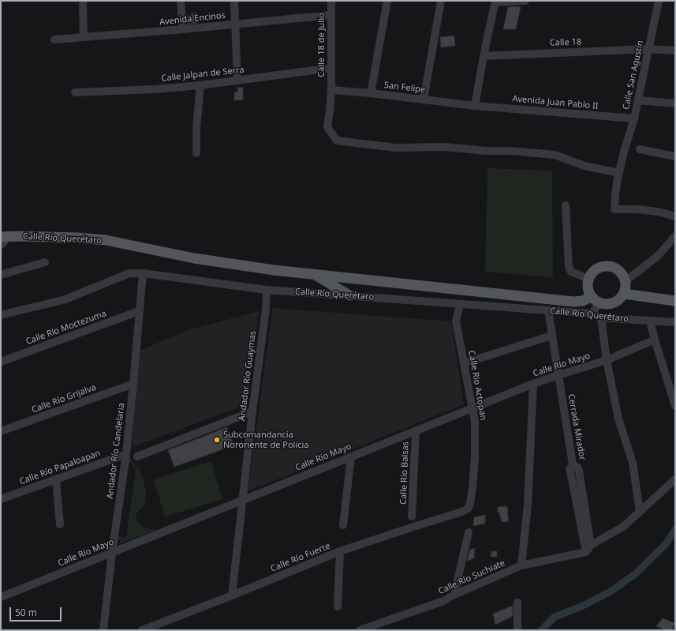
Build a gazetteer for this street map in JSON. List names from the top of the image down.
{
  "streets": {
    "main road": ["Calle Río Querétaro"],
    "street": [
      "Avenida Encinos",
      "Calle 18",
      "Calle 18 de Julio",
      "Calle Jalpan de Serra",
      "Calle San Agustín",
      "San Felipe",
      "Avenida Juan Pablo II",
      "Calle Río Moctezuma",
      "Calle Río Mayo",
      "Andador Río Guaymas",
      "Calle Río Actopan",
      "Calle Río Grijalva",
      "Cerrada Mirador",
      "Andador Río Candelaria",
      "Calle Río Papaloapan",
      "Calle Río Balsas",
      "Calle Río Fuerte",
      "Calle Río Suchiate"
    ]
  },
  "crossings": [
    ["Avenida Encinos", "Calle 18 de Julio"],
    ["Calle 18", "Calle San Agustín"],
    ["Calle 18 de Julio", "Calle Jalpan de Serra"],
    ["Calle 18 de Julio", "Calle San Agustín"],
    ["Calle 18 de Julio", "San Felipe"],
    ["Calle San Agustín", "Avenida Juan Pablo II"],
    ["San Felipe", "Avenida Juan Pablo II"],
    ["Calle Río Querétaro", "Andador Río Guaymas"],
    ["Calle Río Querétaro", "Calle Río Actopan"],
    ["Calle Río Querétaro", "Cerrada Mirador"],
    ["Calle Río Querétaro", "Andador Río Candelaria"],
    ["Calle Río Moctezuma", "Andador Río Candelaria"],
    ["Calle Río Mayo", "Andador Río Guaymas"],
    ["Calle Río Mayo", "Calle Río Actopan"],
    ["Calle Río Mayo", "Cerrada Mirador"],
    ["Calle Río Mayo", "Andador Río Candelaria"],
    ["Calle Río Mayo", "Calle Río Balsas"],
    ["Andador Río Guaymas", "Calle Río Fuerte"],
    ["Calle Río Actopan", "Calle Río Fuerte"],
    ["Calle Río Grijalva", "Andador Río Candelaria"],
    ["Cerrada Mirador", "Calle Río Suchiate"],
    ["Andador Río Candelaria", "Calle Río Papaloapan"]
  ],
  "places": ["Subcomandancia Nororiente de Policia"],
  "scale_bar": "50 m"
}
